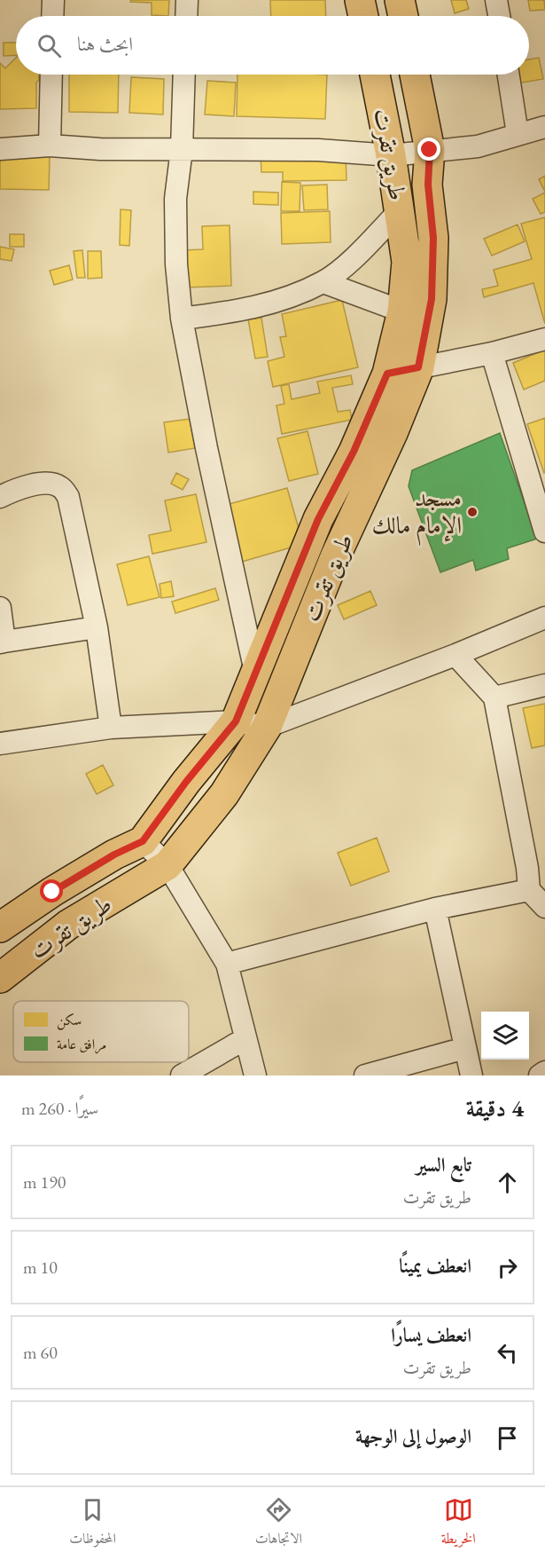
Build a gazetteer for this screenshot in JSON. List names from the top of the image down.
{
  "streets": {
    "main road": ["طريق تقرت"]
  },
  "places": ["مسجد الإمام مالك"],
  "legend": ["سكن", "مرافق عامة"],
  "page": {
    "search": "ابحث هنا",
    "heading": ["4 دقيقة", "سيرًا · 260 m"],
    "list": [
      ["تابع السير", "طريق تقرت", "190 m"],
      ["انعطف يمينًا", "10 m"],
      ["انعطف يسارًا", "طريق تقرت", "60 m"],
      "الوصول إلى الوجهة"
    ],
    "nav": ["الخريطة", "الاتجاهات", "المحفوظات"]
  }
}
